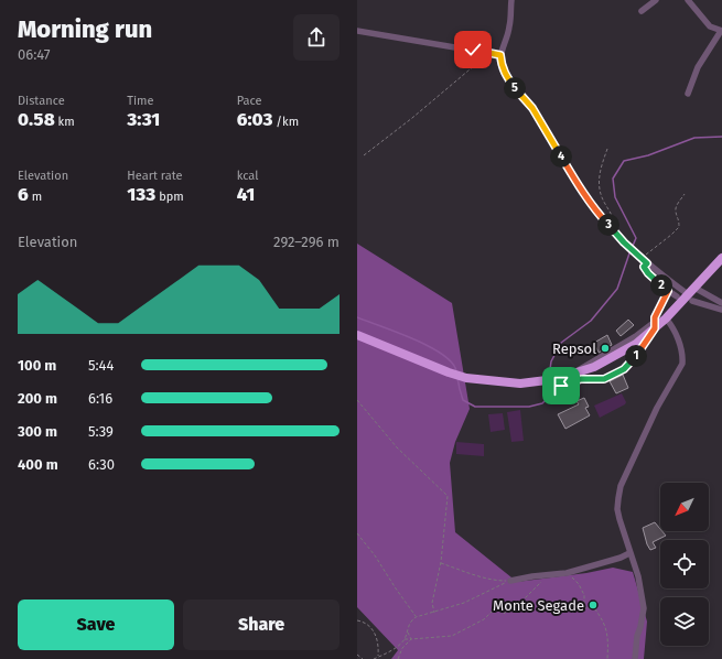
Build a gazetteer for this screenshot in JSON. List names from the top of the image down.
{
  "places": ["Repsol", "Monte Segade"],
  "north": "bottom left",
  "page": {
    "heading": ["Morning run", "06:47"],
    "stats": [
      ["Distance", "0.58 km"],
      ["Time", "3:31"],
      ["Pace", "6:03 /km"],
      ["Elevation", "6 m"],
      ["Heart rate", "133 bpm"],
      ["kcal", "41"]
    ],
    "pins": [
      "5",
      "4",
      "3",
      "2",
      "1"
    ],
    "chart": ["Elevation", "292–296 m"],
    "list": [
      {
        "name": "100 m",
        "note": "5:44"
      },
      {
        "name": "200 m",
        "note": "6:16"
      },
      {
        "name": "300 m",
        "note": "5:39"
      },
      {
        "name": "400 m",
        "note": "6:30"
      }
    ],
    "buttons": ["Save", "Share"]
  }
}
